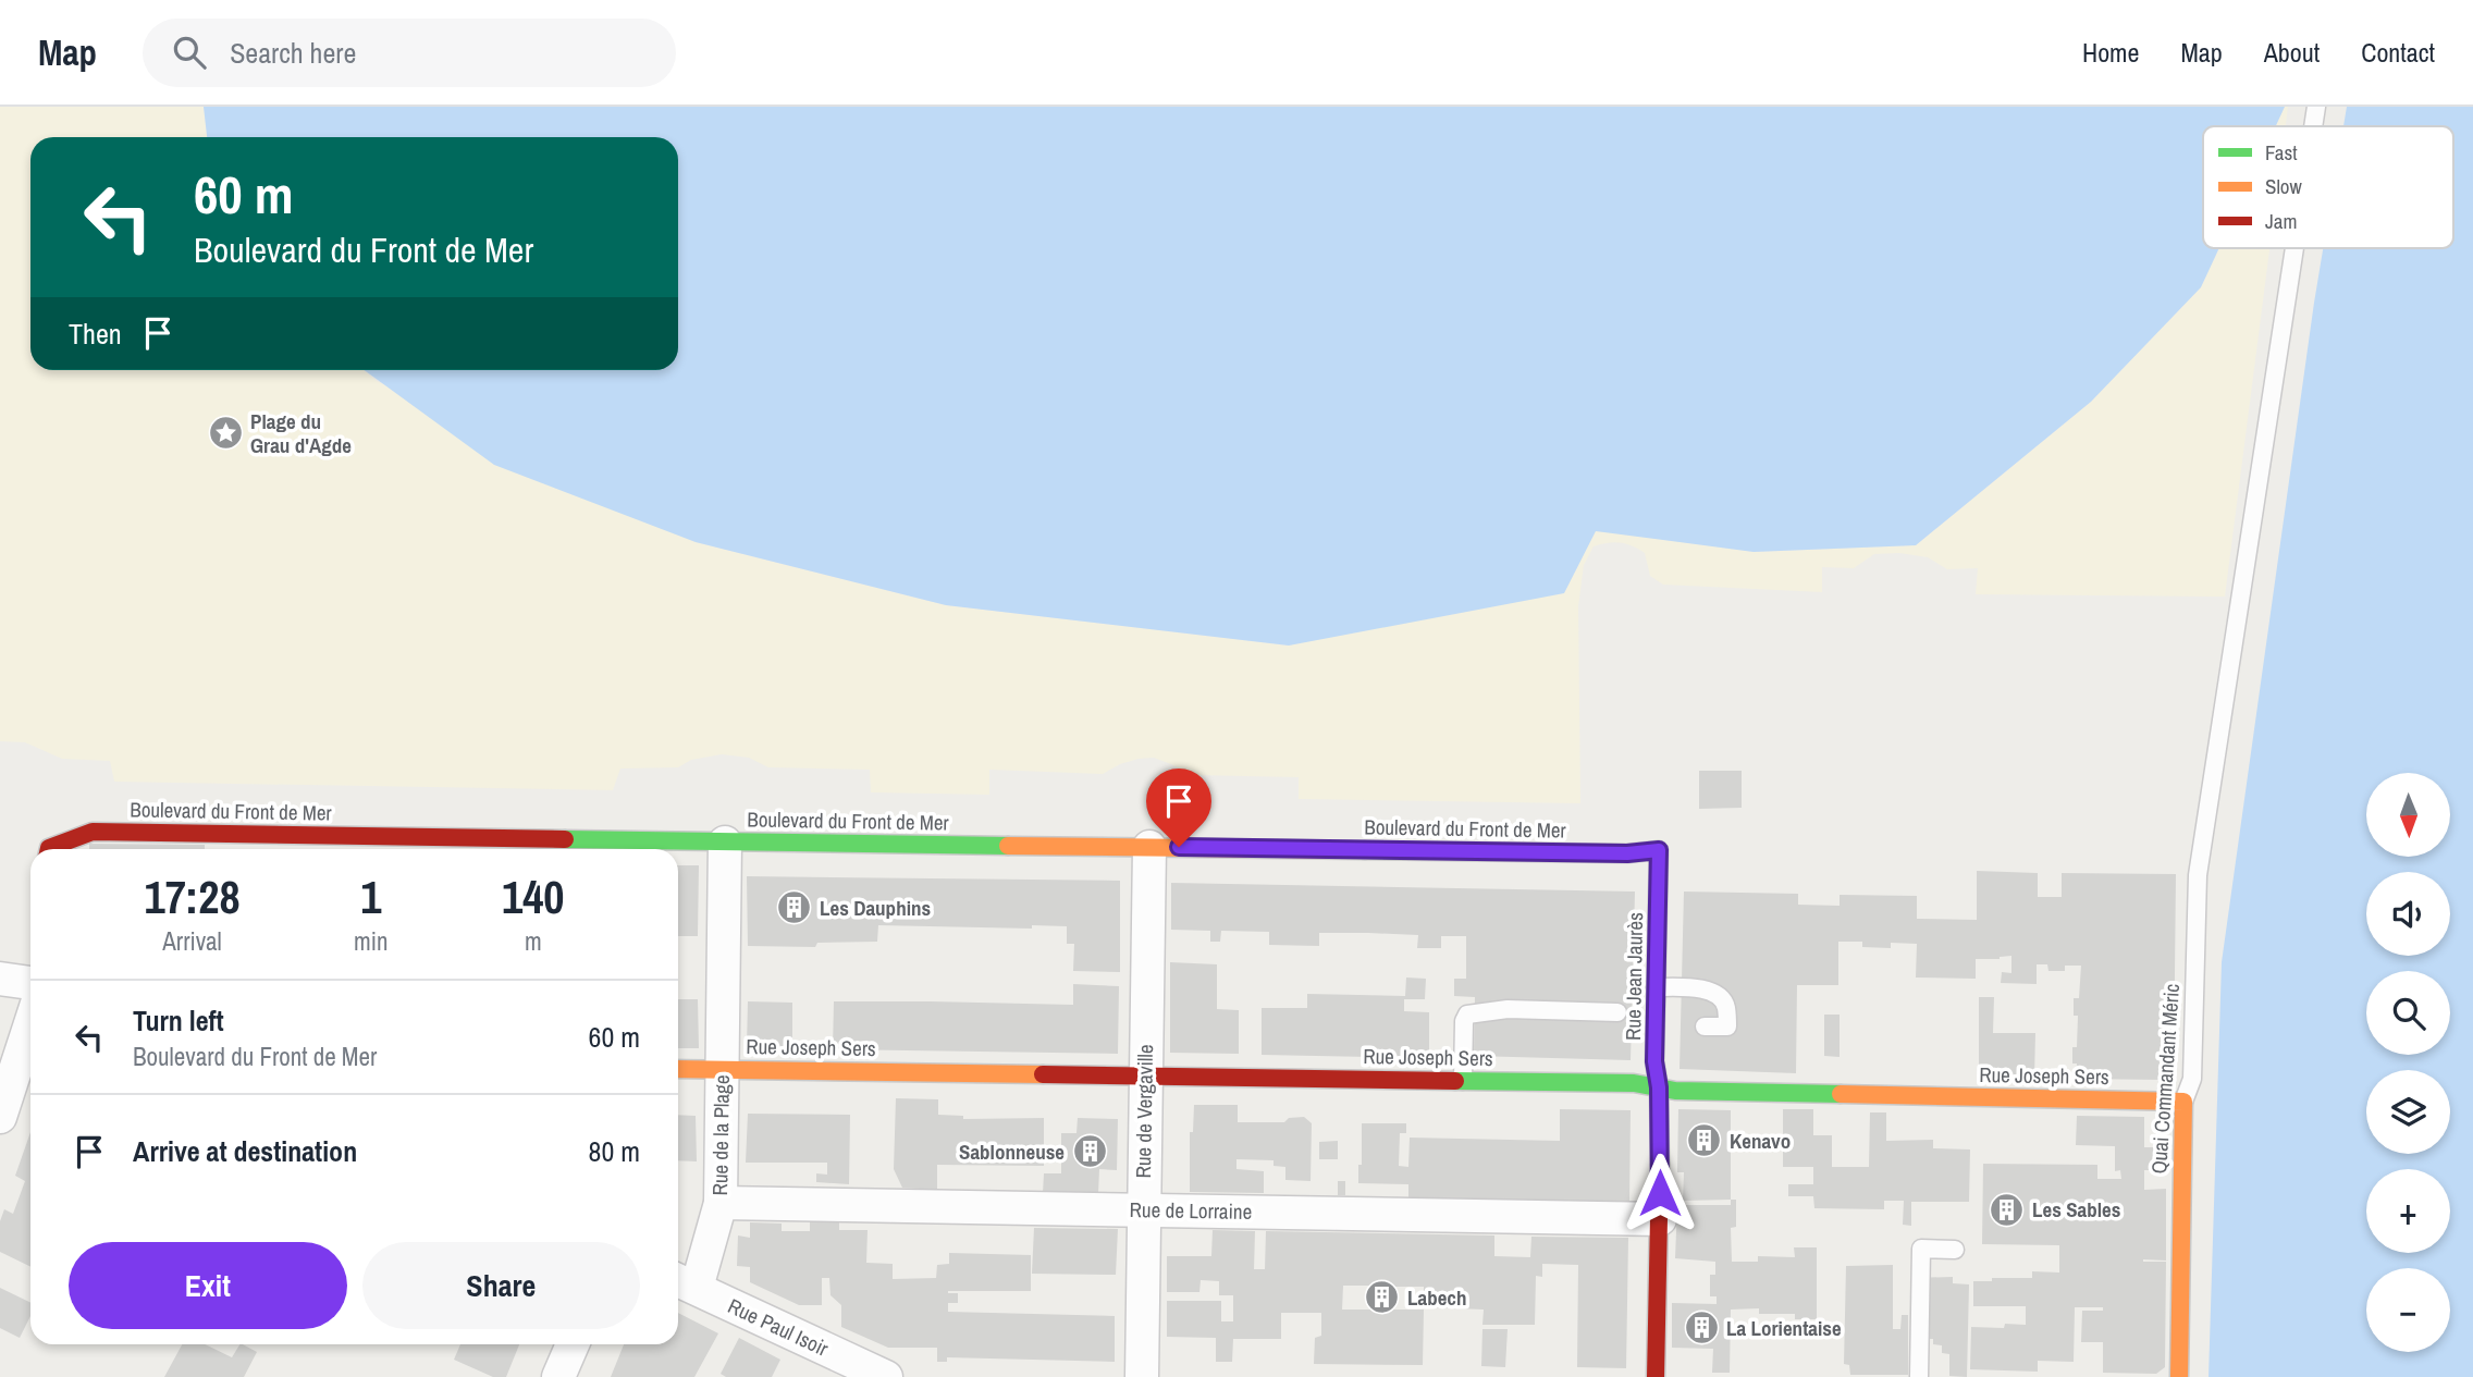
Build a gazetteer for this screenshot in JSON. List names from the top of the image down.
{
  "streets": {
    "street": [
      "Boulevard du Front de Mer",
      "Rue Jean Jaurès",
      "Rue Joseph Sers",
      "Quai Commandant Méric",
      "Rue de Vergaville",
      "Rue de la Plage",
      "Rue de Lorraine",
      "Rue Paul Isoir"
    ]
  },
  "crossings": [
    ["Boulevard du Front de Mer", "Rue Jean Jaurès"],
    ["Boulevard du Front de Mer", "Rue de Vergaville"],
    ["Boulevard du Front de Mer", "Rue de la Plage"],
    ["Rue Jean Jaurès", "Rue Joseph Sers"],
    ["Rue Jean Jaurès", "Rue de Lorraine"],
    ["Rue Joseph Sers", "Quai Commandant Méric"],
    ["Rue Joseph Sers", "Rue de Vergaville"],
    ["Rue Joseph Sers", "Rue de la Plage"],
    ["Rue de Vergaville", "Rue de Lorraine"],
    ["Rue de la Plage", "Rue de Lorraine"],
    ["Rue de la Plage", "Rue Paul Isoir"]
  ],
  "places": {
    "place": ["Plage du Grau d'Agde"],
    "building": [
      "Les Dauphins",
      "Kenavo",
      "Sablonneuse",
      "Les Sables",
      "Labech",
      "La Lorientaise"
    ]
  },
  "legend": ["Fast", "Slow", "Jam"],
  "north": "bottom",
  "page": {
    "header": "Map",
    "search": "Search here",
    "nav": [
      "Home",
      "Map",
      "About",
      "Contact"
    ],
    "turn": ["60 m", "Boulevard du Front de Mer"],
    "then": "Then",
    "map_buttons": ["+", "−"],
    "eta": [
      "17:28",
      "Arrival",
      "1",
      "min",
      "140",
      "m"
    ],
    "list": [
      {
        "name": "Turn left",
        "note": "Boulevard du Front de Mer",
        "value": "60 m"
      },
      {
        "name": "Arrive at destination",
        "value": "80 m"
      }
    ],
    "buttons": ["Exit", "Share"]
  }
}
